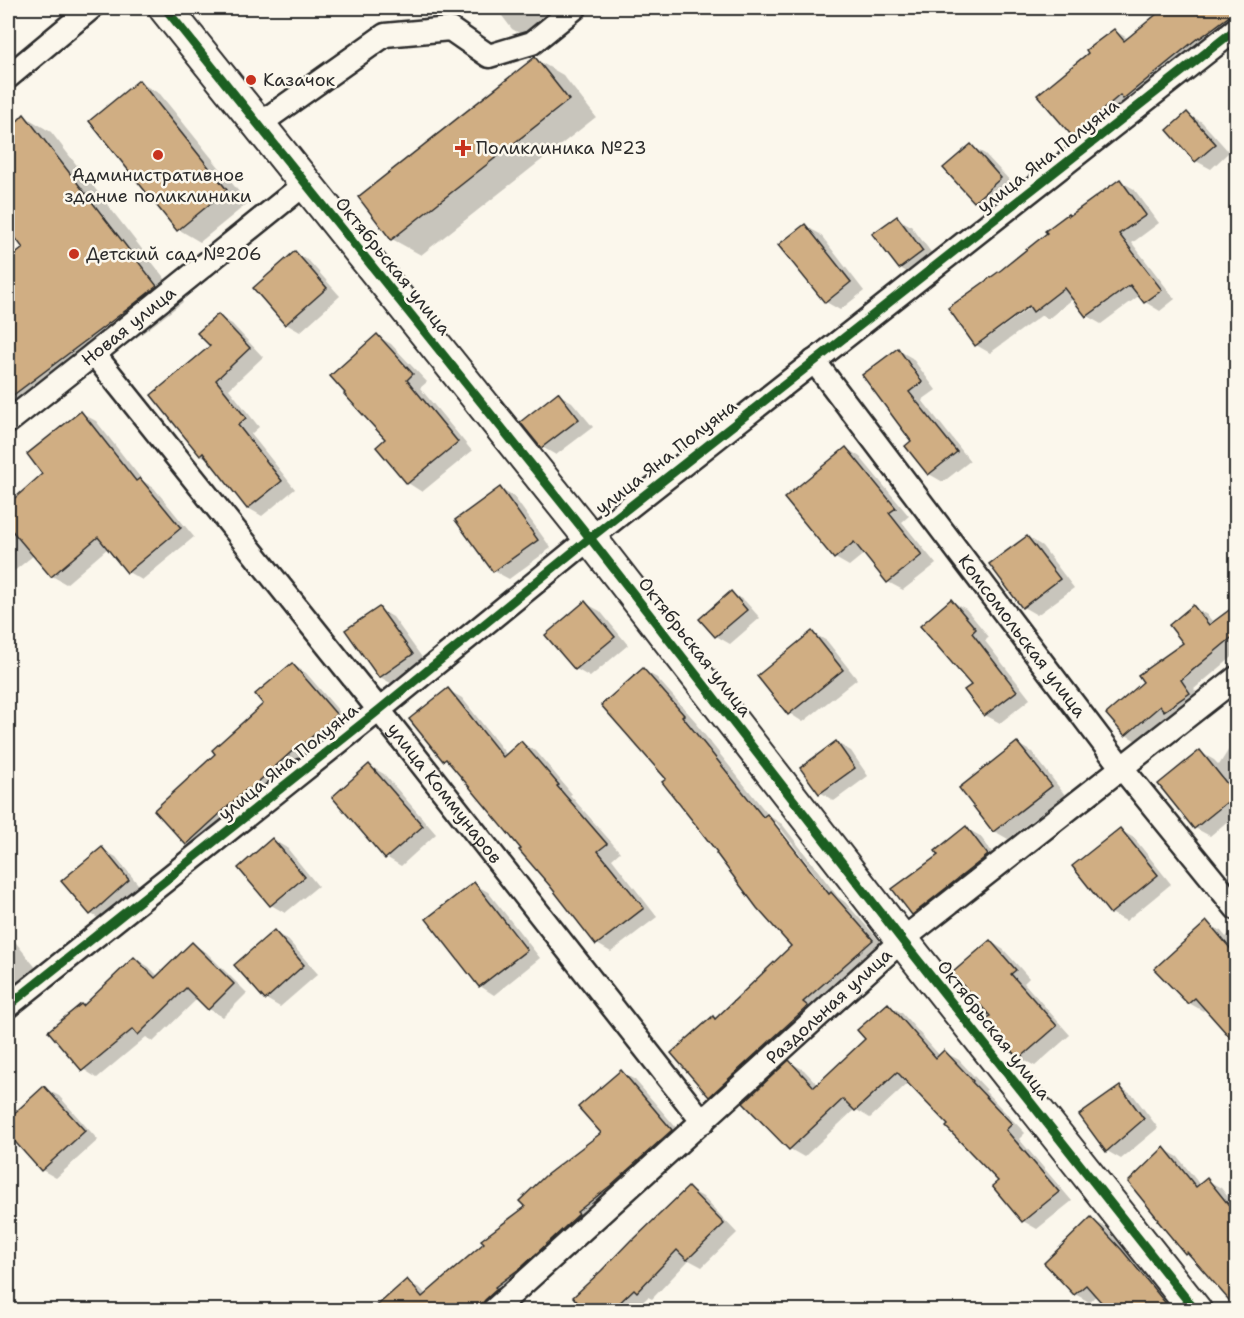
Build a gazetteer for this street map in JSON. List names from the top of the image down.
{
  "streets": {
    "street": [
      "улица Яна Полуяна",
      "Октябрьская улица",
      "Новая улица",
      "Комсомольская улица",
      "улица Коммунаров",
      "Раздольная улица"
    ]
  },
  "crossings": [
    ["улица Яна Полуяна", "Октябрьская улица"],
    ["улица Яна Полуяна", "Комсомольская улица"],
    ["улица Яна Полуяна", "улица Коммунаров"],
    ["Октябрьская улица", "Новая улица"],
    ["Октябрьская улица", "Раздольная улица"],
    ["Новая улица", "улица Коммунаров"],
    ["Комсомольская улица", "Раздольная улица"],
    ["улица Коммунаров", "Раздольная улица"]
  ],
  "places": {
    "other": ["Казачок", "Административное здание поликлиники", "Детский сад №206"],
    "health": ["Поликлиника №23"]
  }
}
